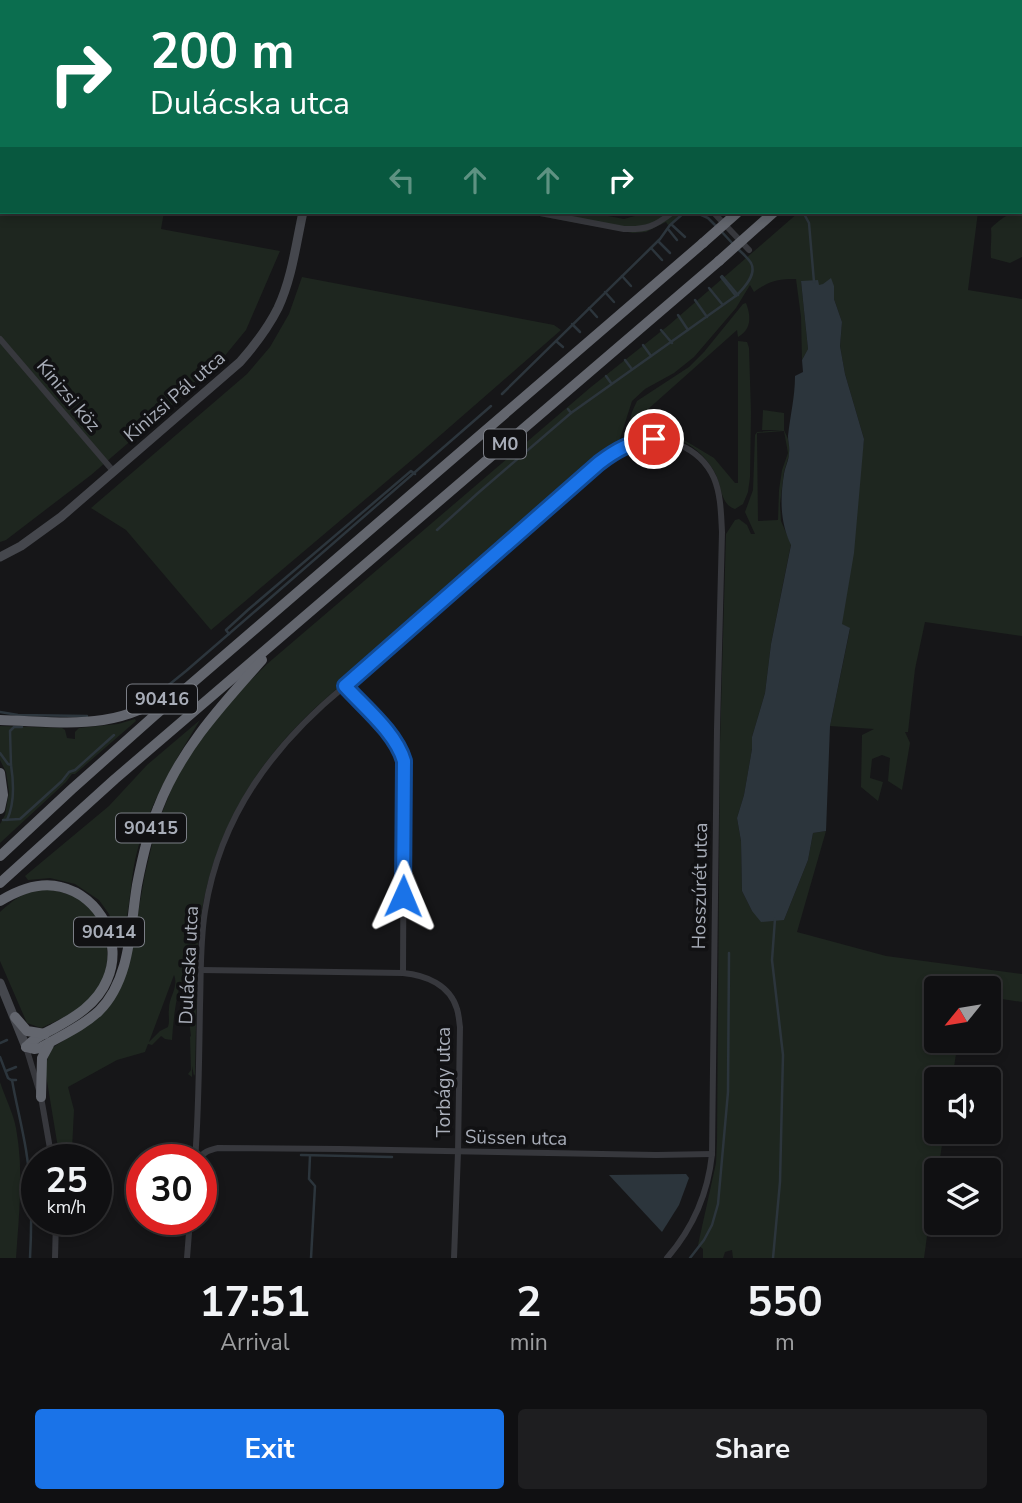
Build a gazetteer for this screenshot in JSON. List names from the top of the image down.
{
  "streets": {
    "highway": [
      "M0",
      "90416",
      "90415",
      "90414"
    ],
    "street": [
      "Kinizsi köz",
      "Kinizsi Pál utca",
      "Hosszúrét utca",
      "Dulácska utca",
      "Torbágy utca",
      "Süssen utca"
    ]
  },
  "crossings": [
    ["Kinizsi köz", "Kinizsi Pál utca"],
    ["M0", "90416"],
    ["M0", "90415"],
    ["90415", "90414"],
    ["Hosszúrét utca", "Dulácska utca"],
    ["Hosszúrét utca", "Süssen utca"],
    ["Dulácska utca", "Torbágy utca"],
    ["Torbágy utca", "Süssen utca"]
  ],
  "north": "bottom left",
  "page": {
    "turn": ["200 m", "Dulácska utca"],
    "speed": "25 km/h",
    "limit": "30",
    "eta": [
      "17:51",
      "Arrival",
      "2",
      "min",
      "550",
      "m"
    ],
    "buttons": ["Exit", "Share"]
  }
}
